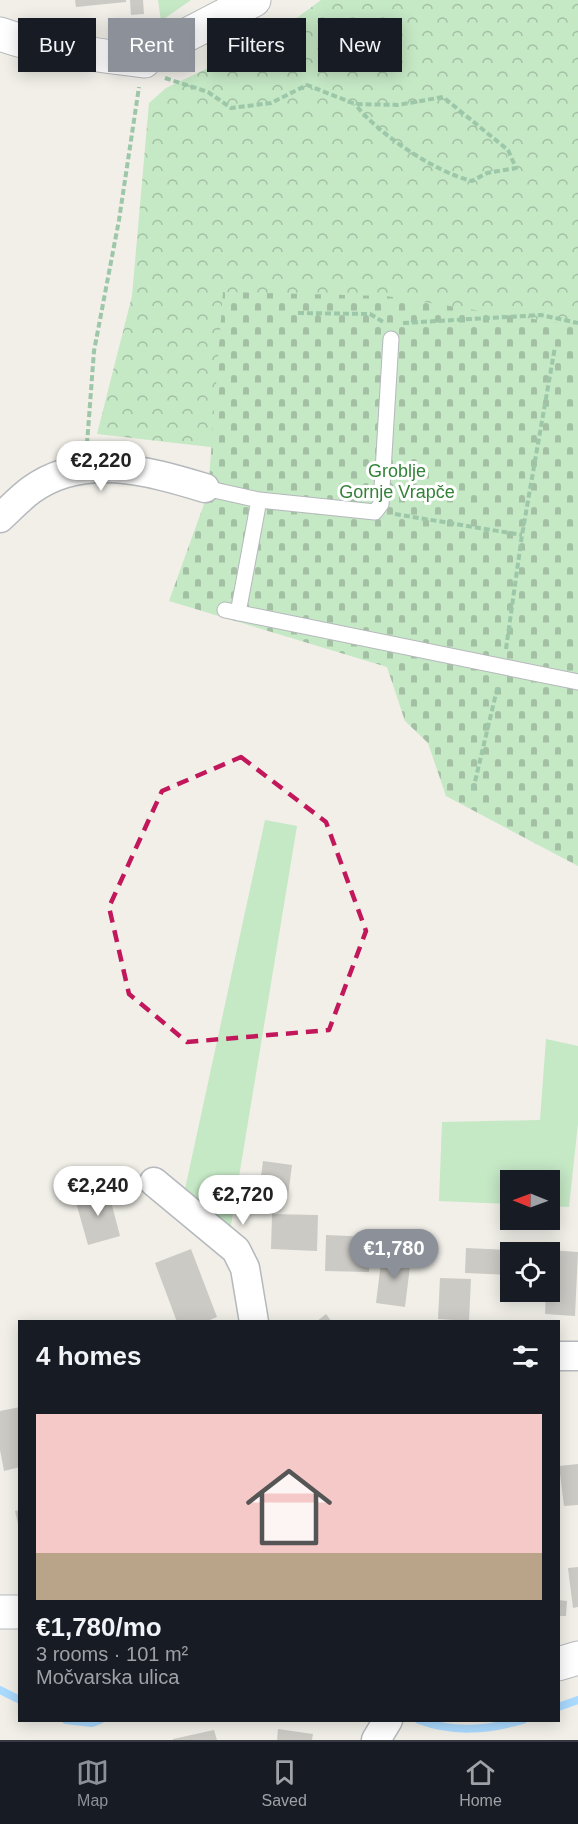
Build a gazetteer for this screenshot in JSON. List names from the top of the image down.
{
  "parks": ["Groblje Gornje Vrapče"],
  "north": "left",
  "page": {
    "chip": [
      "Buy",
      "Rent",
      "Filters",
      "New"
    ],
    "price": [
      "€2,220",
      "€2,240",
      "€2,720",
      "€1,780"
    ],
    "heading": "4 homes",
    "list": [
      {
        "name": "€1,780/mo",
        "note": "3 rooms · 101 m² · Močvarska ulica"
      }
    ],
    "tabs": ["Map", "Saved", "Home"]
  }
}
